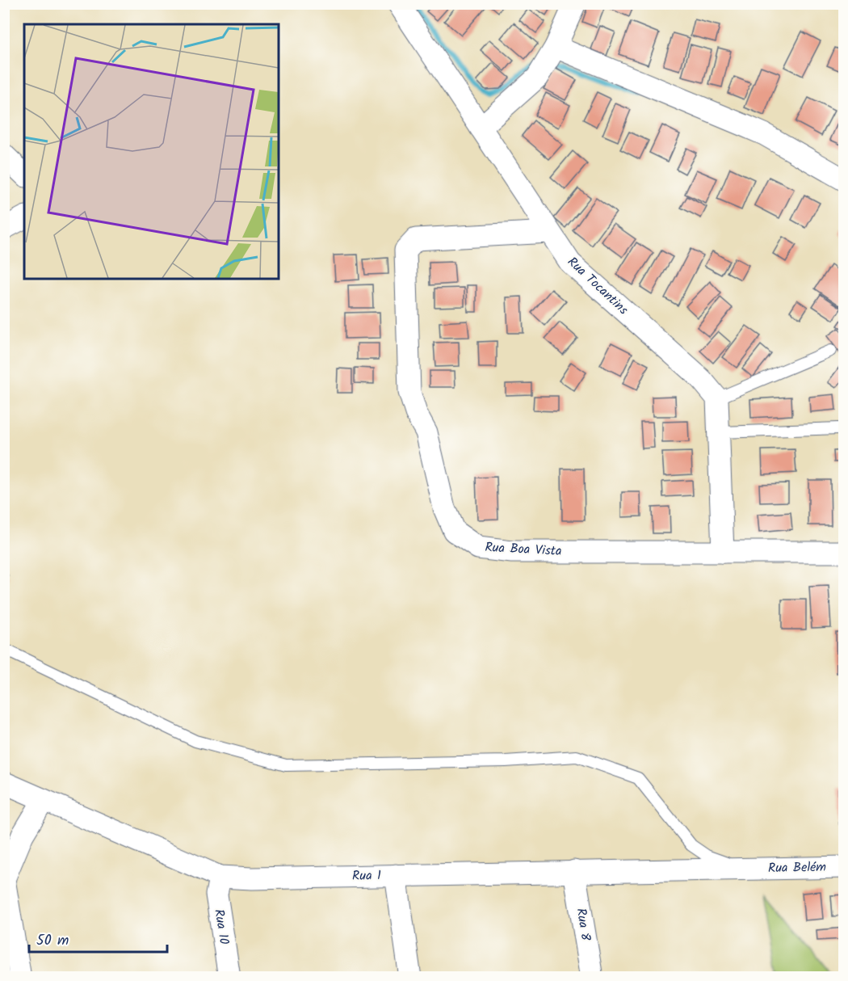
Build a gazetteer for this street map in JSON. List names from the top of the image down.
{
  "streets": {
    "street": [
      "Rua Tocantins",
      "Rua Boa Vista",
      "Rua Belém",
      "Rua 1",
      "Rua 8",
      "Rua 10"
    ]
  },
  "crossings": [
    ["Rua Tocantins", "Rua Boa Vista"],
    ["Rua Belém", "Rua 1"],
    ["Rua 1", "Rua 8"],
    ["Rua 1", "Rua 10"]
  ],
  "scale_bar": "50 m"
}
